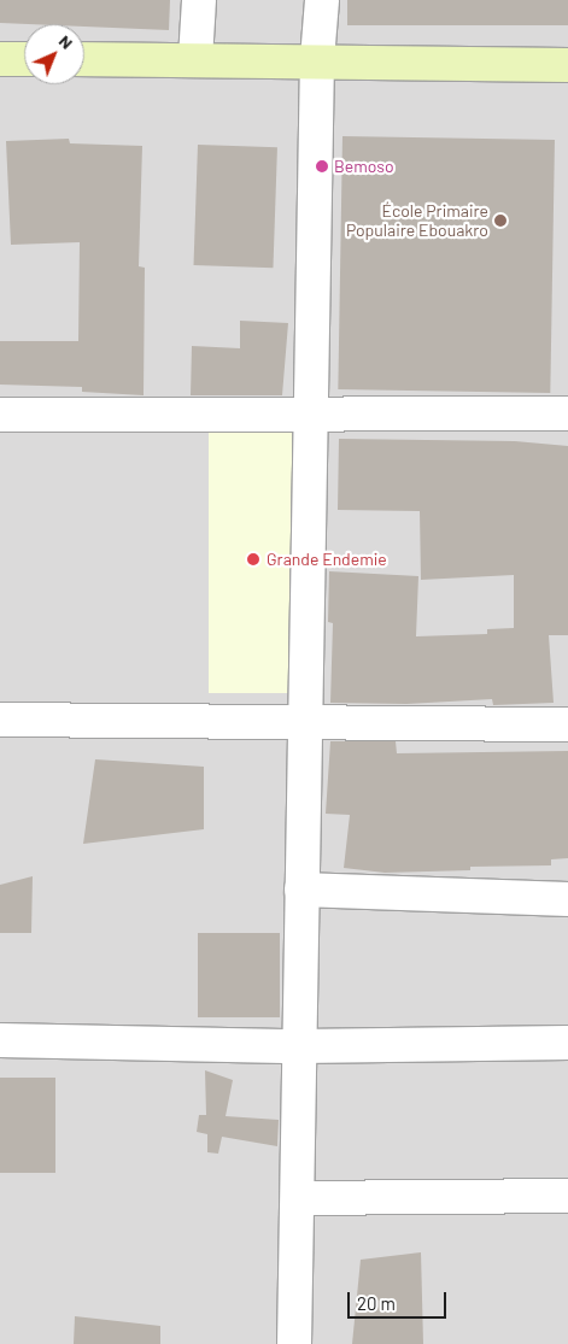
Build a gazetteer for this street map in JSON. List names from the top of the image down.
{
  "places": ["Bemoso", "École Primaire Populaire Ebouakro", "Grande Endemie"],
  "scale_bar": "20 m",
  "north": "top right"
}
